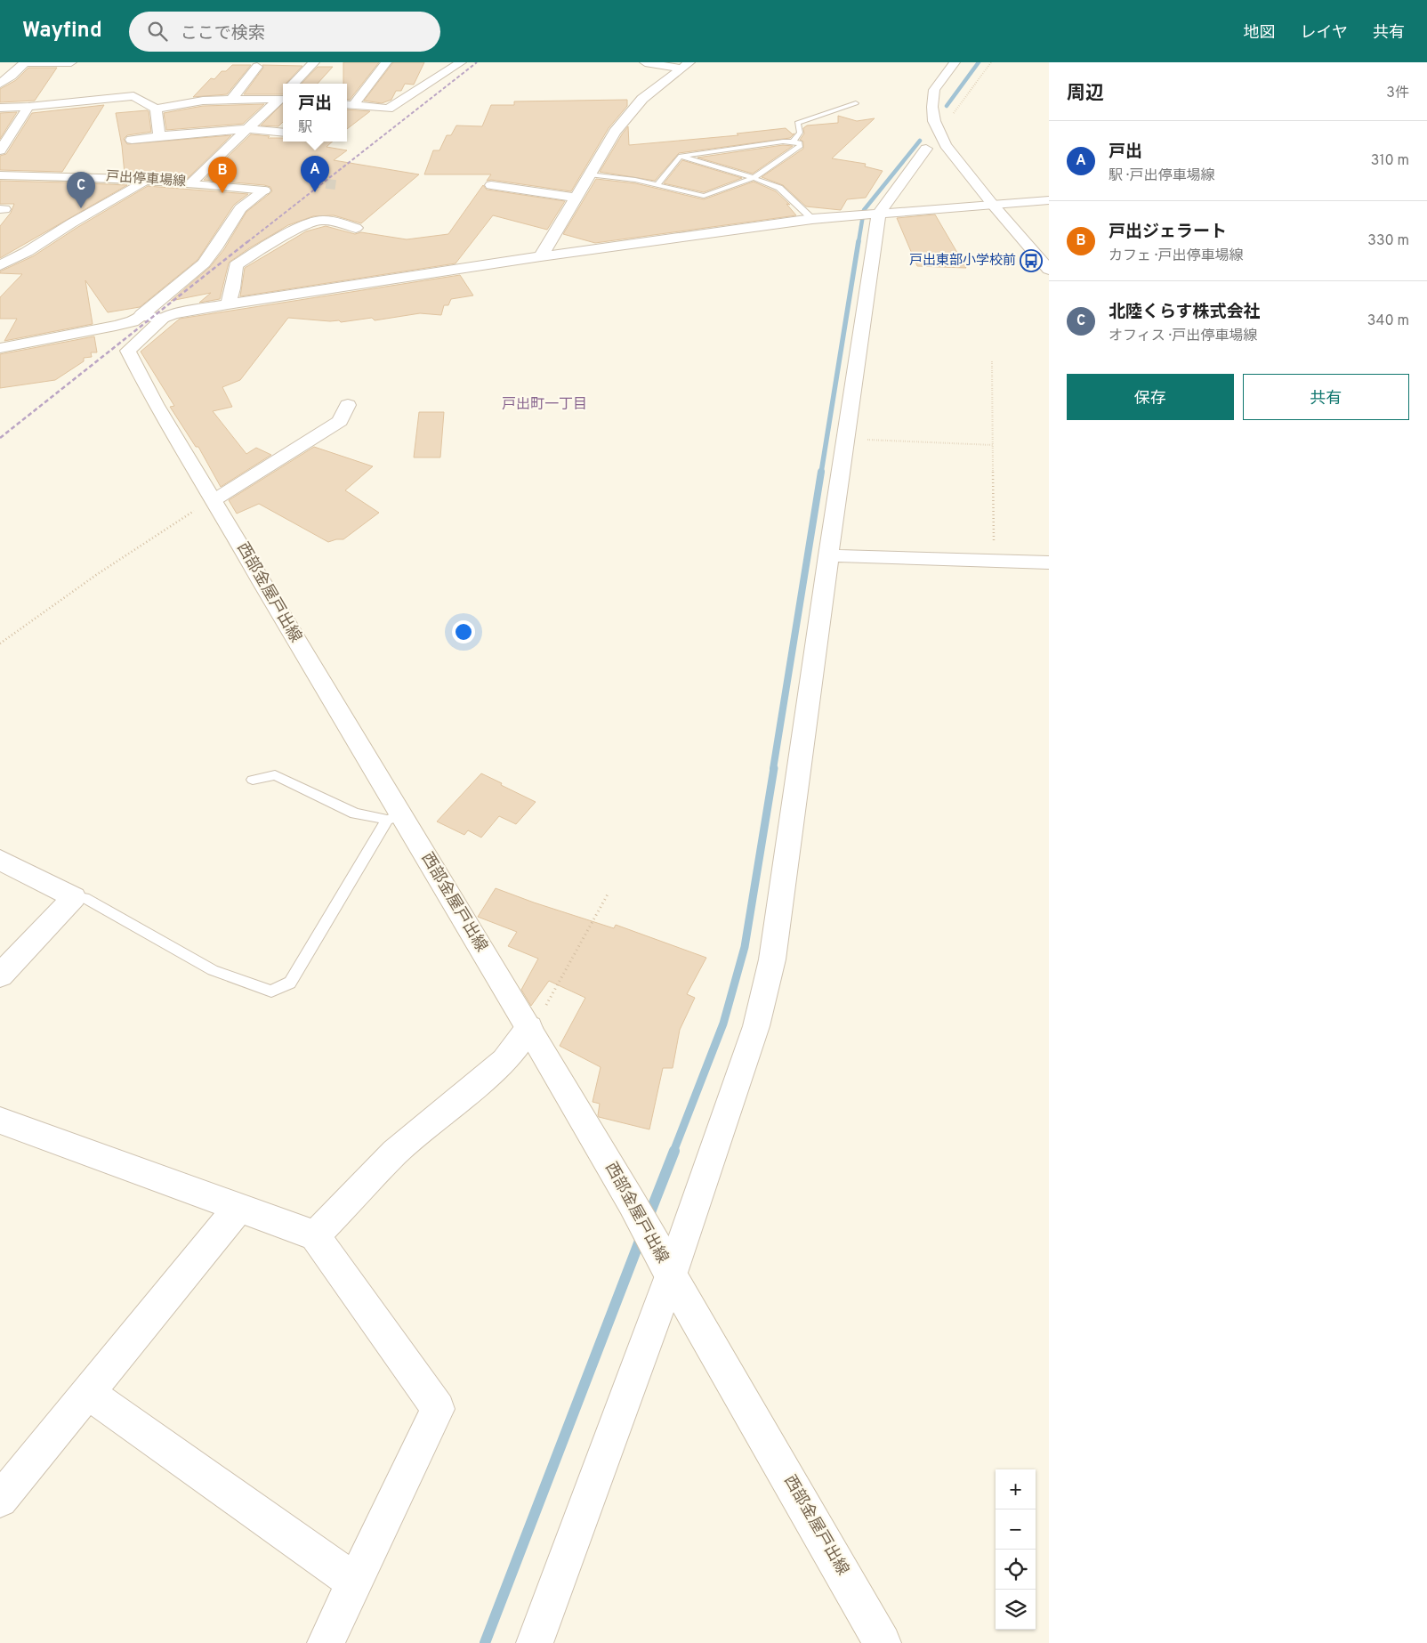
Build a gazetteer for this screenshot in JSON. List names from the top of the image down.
{
  "streets": {
    "street": ["戸出停車場線", "西部金屋戸出線"]
  },
  "crossings": [
    ["戸出停車場線", "西部金屋戸出線"]
  ],
  "districts": ["戸出町一丁目"],
  "places": {
    "bus stop": ["戸出東部小学校前"]
  },
  "page": {
    "header": "Wayfind",
    "search": "ここで検索",
    "nav": ["地図", "レイヤ", "共有"],
    "heading": ["周辺", "3件"],
    "popup": ["戸出", "駅"],
    "list": [
      {
        "mark": "A",
        "name": "戸出",
        "note": "駅 · 戸出停車場線",
        "value": "310 m"
      },
      {
        "mark": "B",
        "name": "戸出ジェラート",
        "note": "カフェ · 戸出停車場線",
        "value": "330 m"
      },
      {
        "mark": "C",
        "name": "北陸くらす株式会社",
        "note": "オフィス · 戸出停車場線",
        "value": "340 m"
      }
    ],
    "pins": ["A", "B", "C"],
    "buttons": ["保存", "共有"],
    "map_buttons": ["+", "−"]
  }
}
